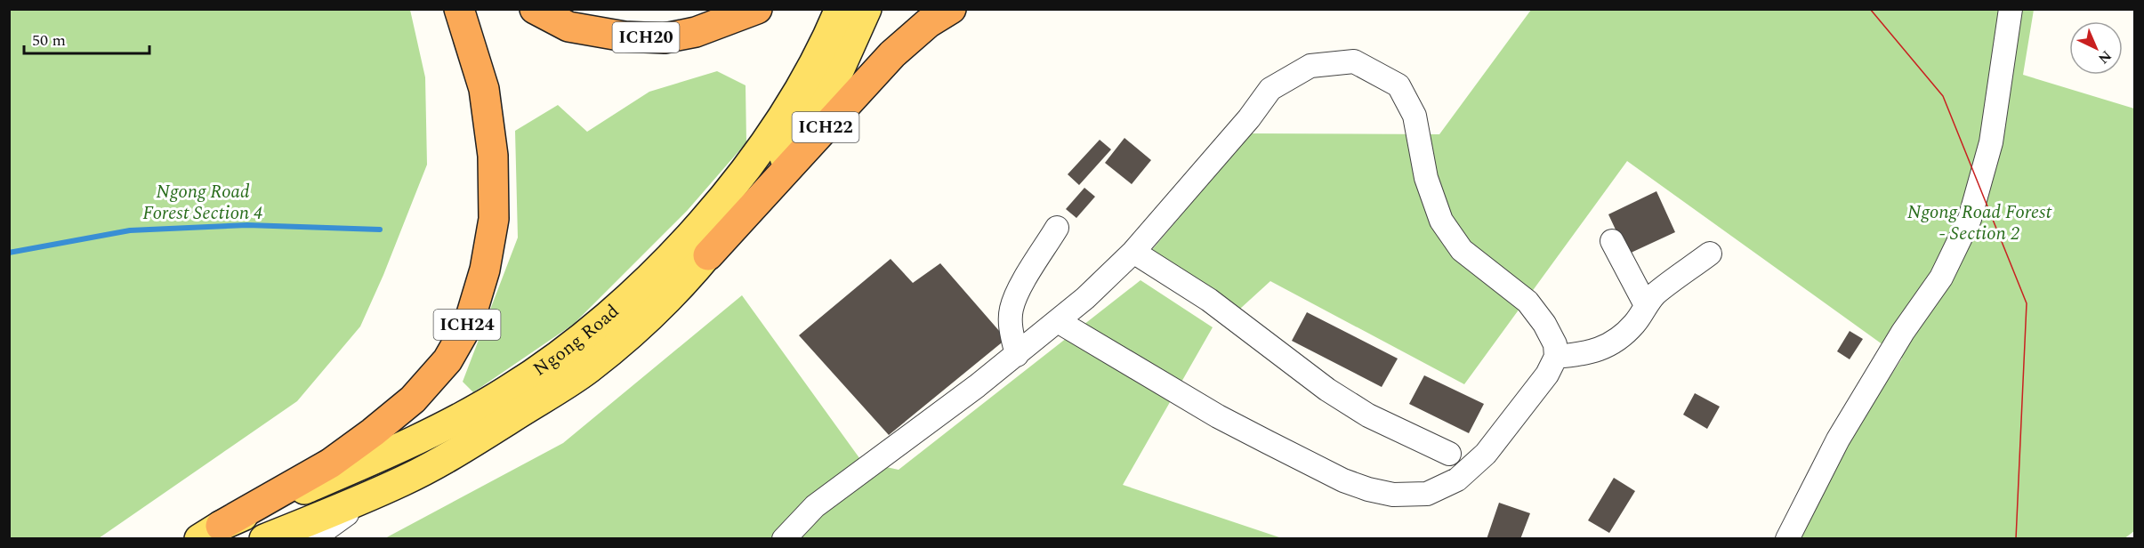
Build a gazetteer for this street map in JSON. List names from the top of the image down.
{
  "streets": {
    "highway": ["ICH20", "ICH22", "ICH24"],
    "main road": ["Ngong Road"]
  },
  "crossings": [
    ["ICH22", "Ngong Road"],
    ["ICH24", "Ngong Road"]
  ],
  "parks": ["Ngong Road Forest Section 4", "Ngong Road Forest - Section 2"],
  "scale_bar": "50 m",
  "north": "bottom right"
}
